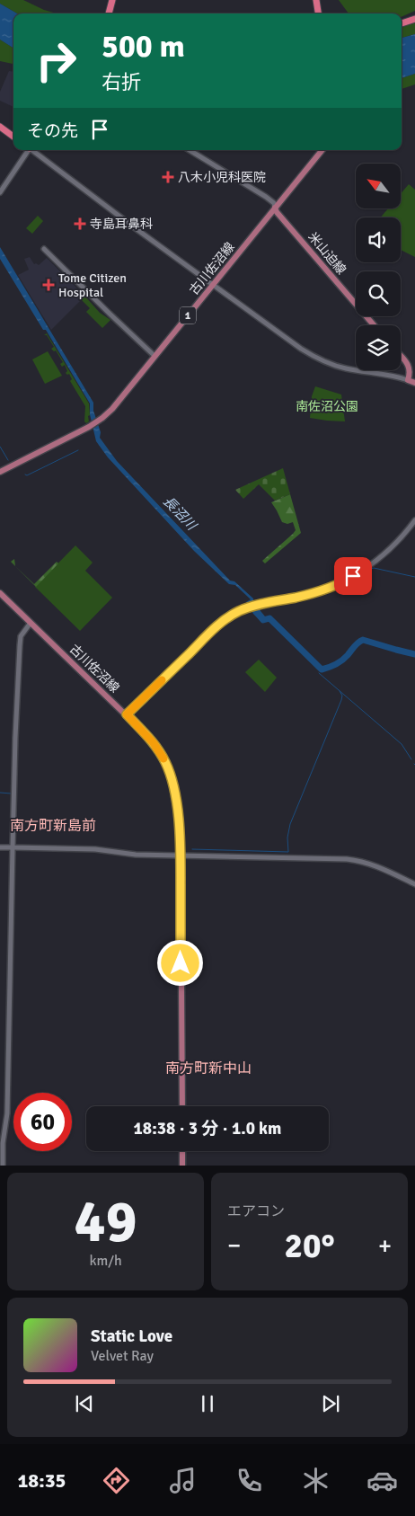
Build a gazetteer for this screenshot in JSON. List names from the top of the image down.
{
  "streets": {
    "main road": ["米山迫線", "古川佐沼線", "1"]
  },
  "crossings": [
    ["米山迫線", "古川佐沼線"]
  ],
  "districts": ["南方町新島前", "南方町新中山"],
  "water": ["長沼川"],
  "parks": ["南佐沼公園"],
  "places": {
    "health": ["八木小児科医院", "寺島耳鼻科", "Tome Citizen Hospital"]
  },
  "north": "top left",
  "page": {
    "turn": ["500 m", "右折"],
    "then": "その先",
    "limit": "60",
    "trip": "18:38 · 3 分 · 1.0 km",
    "tile": [
      ["49", "km/h"],
      "エアコン"
    ],
    "heat": ["−", "20°", "+"],
    "song": ["Static Love", "Velvet Ray"],
    "tabs": "18:35"
  }
}
